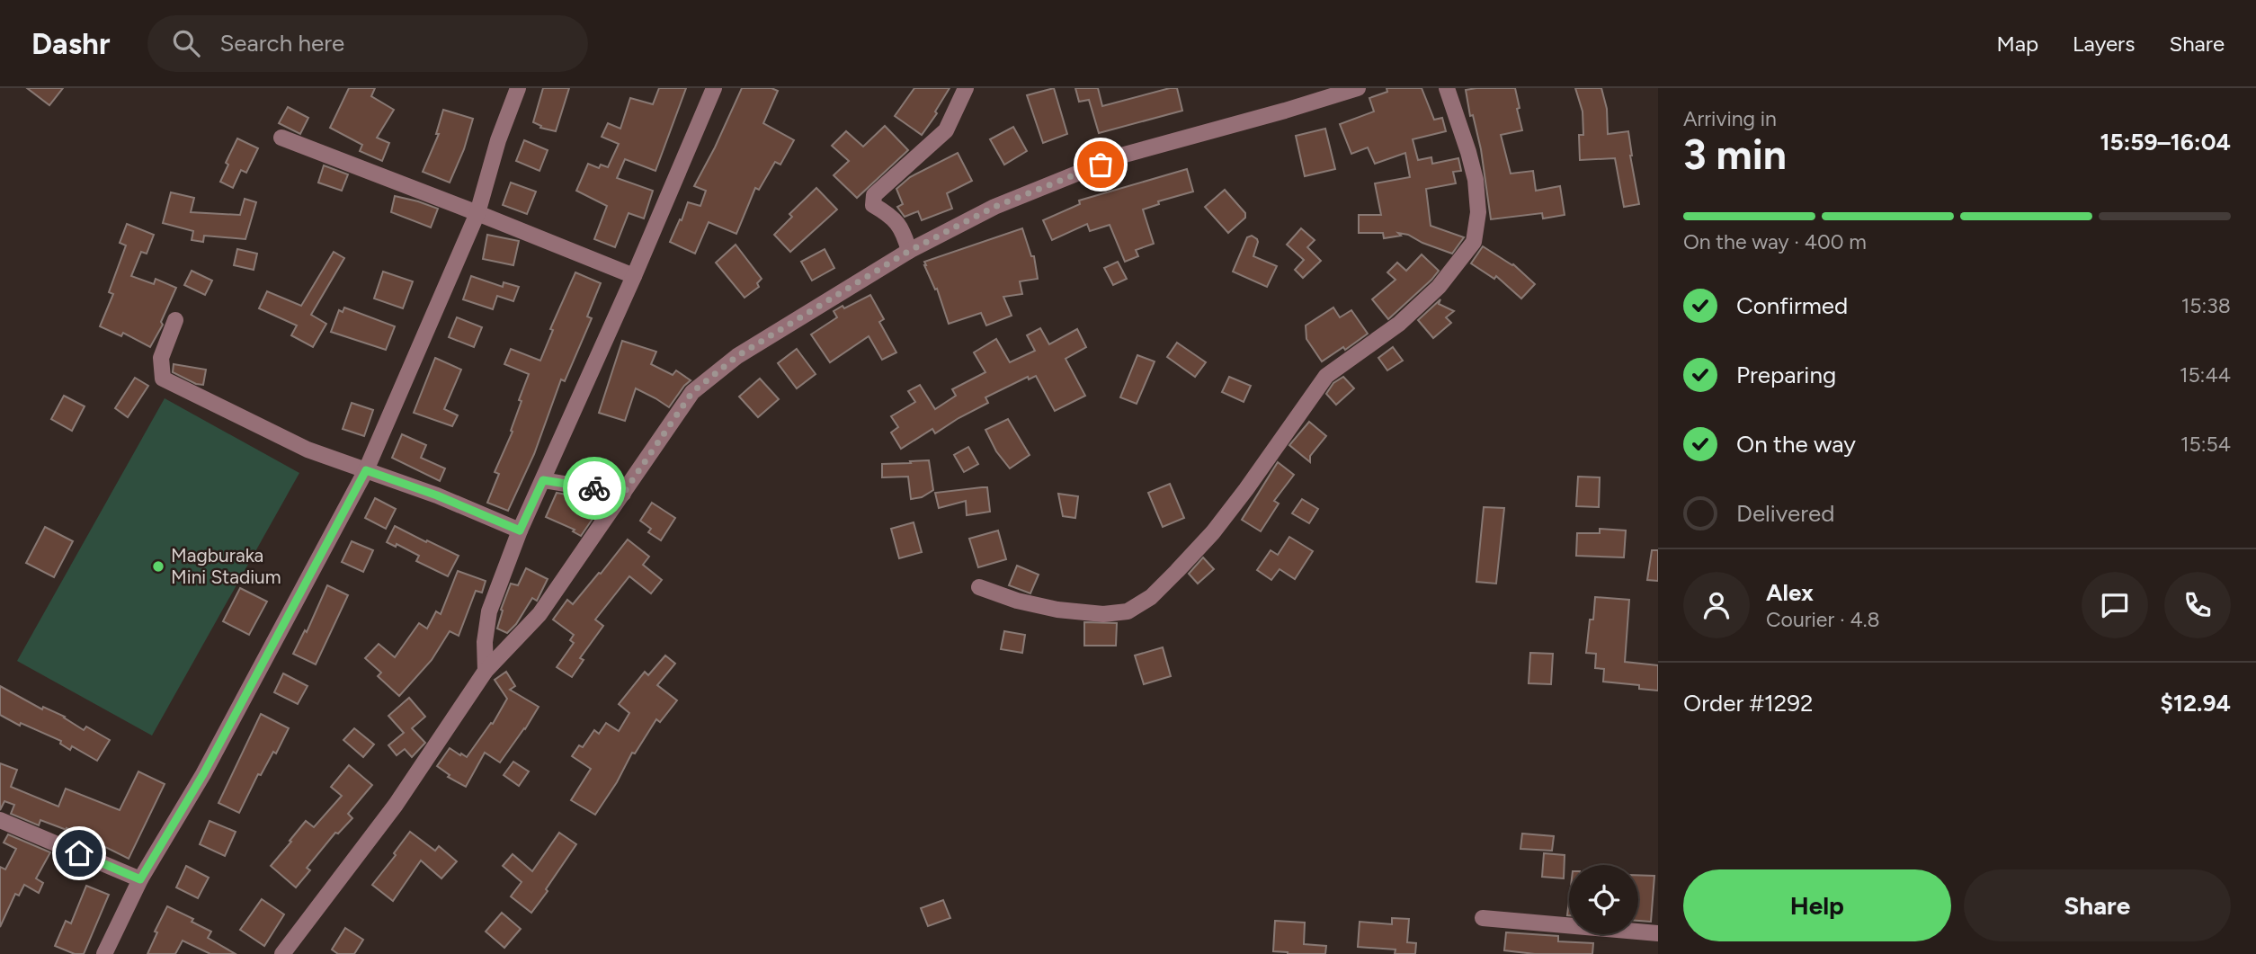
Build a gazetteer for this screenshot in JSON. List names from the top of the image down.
{
  "places": ["Magburaka Mini Stadium"],
  "page": {
    "header": "Dashr",
    "search": "Search here",
    "nav": ["Map", "Layers", "Share"],
    "heading": ["3 min", "Arriving in", "15:59–16:04"],
    "panel": [
      "Alex",
      "Courier · 4.8",
      "Order #1292",
      "$12.94"
    ],
    "bar": "On the way · 400 m",
    "list": [
      ["Confirmed", "15:38"],
      ["Preparing", "15:44"],
      ["On the way", "15:54"],
      "Delivered"
    ],
    "buttons": ["Help", "Share"]
  }
}
